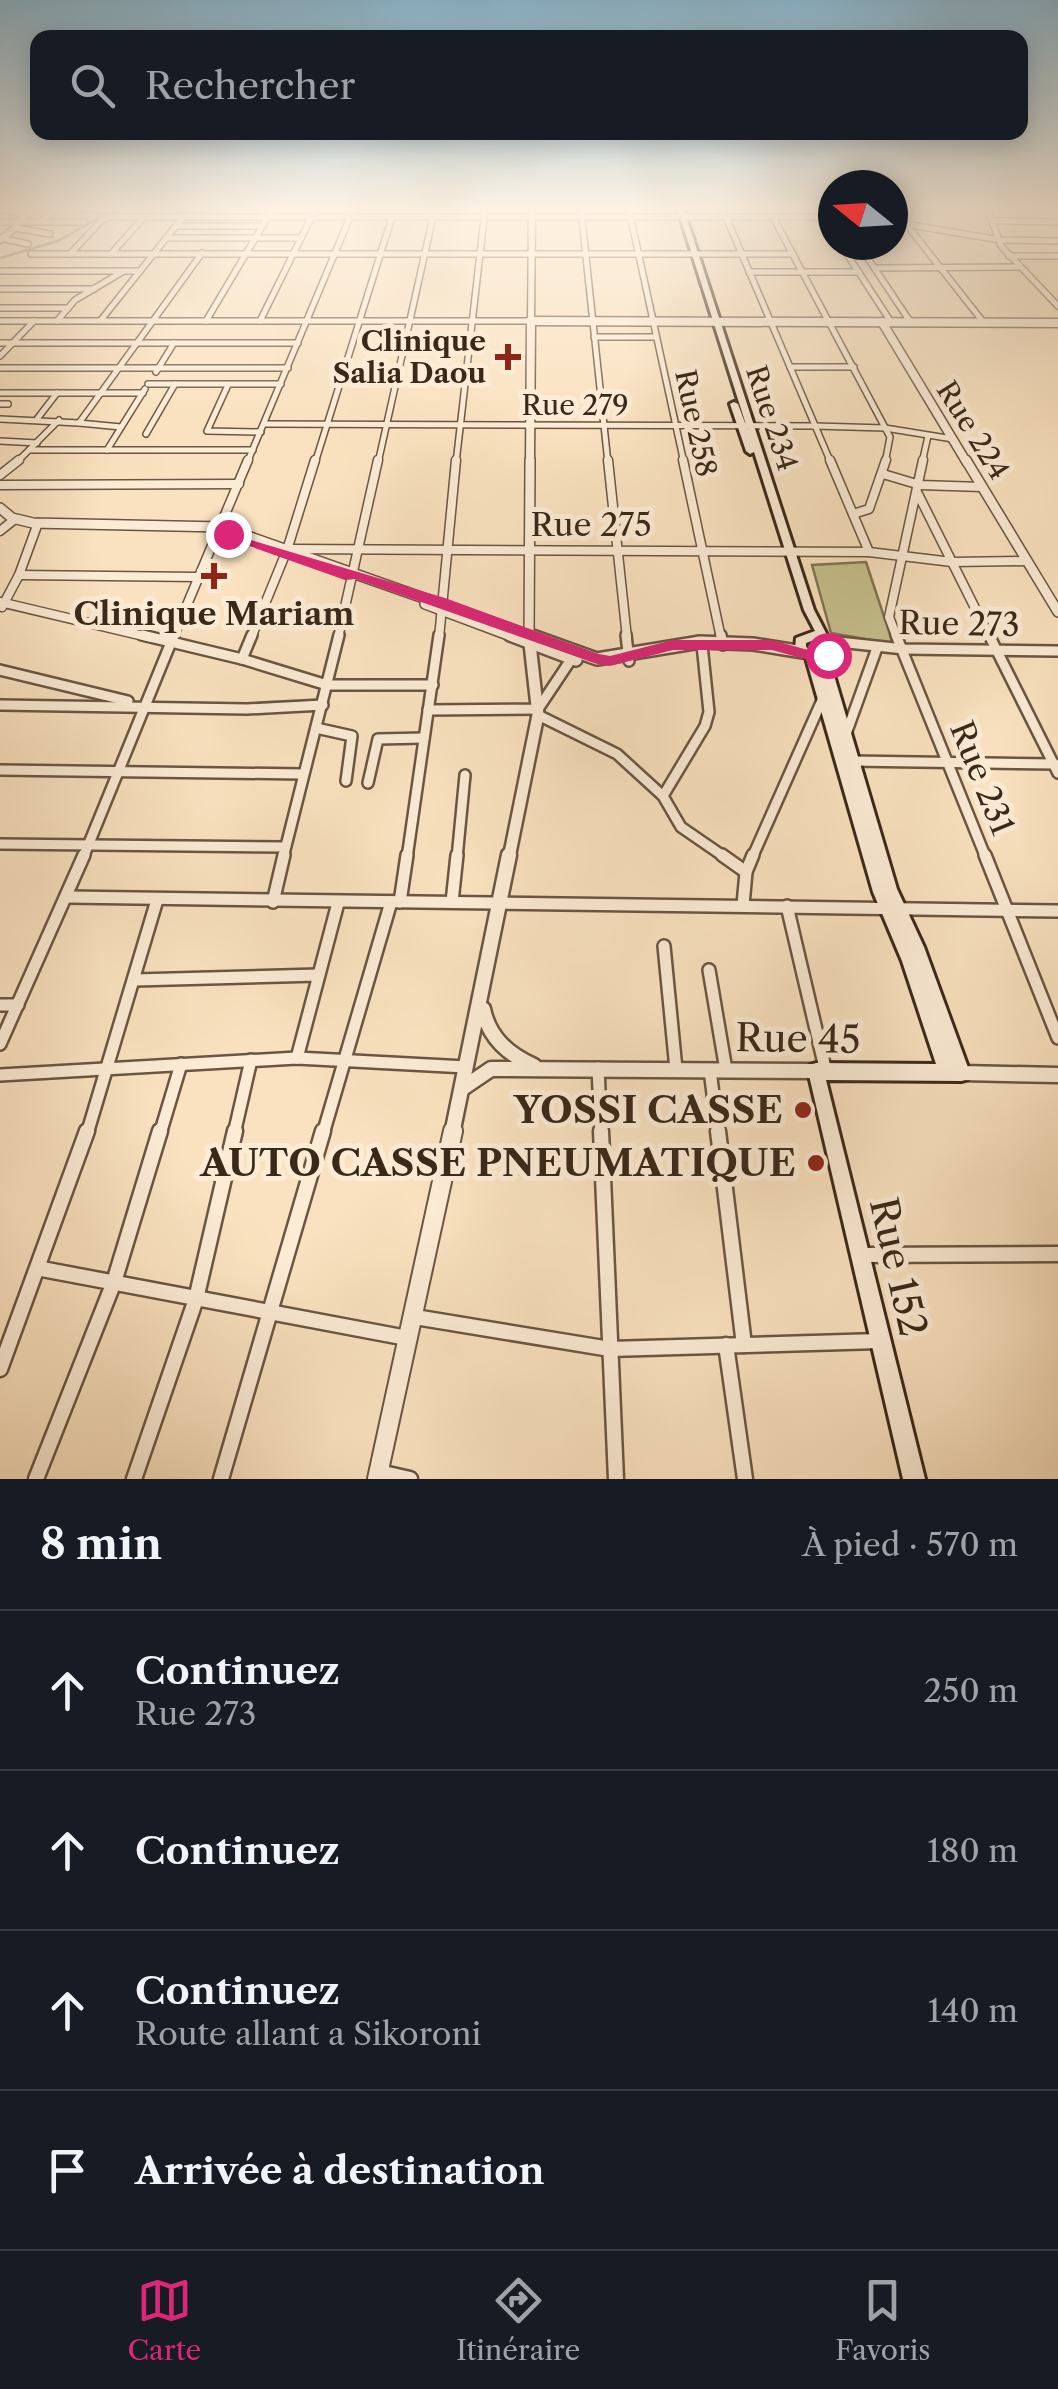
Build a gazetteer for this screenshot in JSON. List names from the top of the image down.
{
  "streets": {
    "main road": ["Rue 234", "Rue 45", "Rue 152"],
    "street": [
      "Rue 279",
      "Rue 258",
      "Rue 224",
      "Rue 275",
      "Rue 273",
      "Rue 231"
    ]
  },
  "crossings": [
    ["Rue 279", "Rue 234"],
    ["Rue 279", "Rue 258"],
    ["Rue 279", "Rue 224"],
    ["Rue 279", "Rue 231"],
    ["Rue 234", "Rue 275"],
    ["Rue 234", "Rue 273"],
    ["Rue 258", "Rue 275"],
    ["Rue 258", "Rue 273"],
    ["Rue 273", "Rue 231"],
    ["Rue 45", "Rue 152"]
  ],
  "places": {
    "health": ["Clinique Salia Daou", "Clinique Mariam"],
    "other": ["YOSSI CASSE", "AUTO CASSE PNEUMATIQUE"]
  },
  "north": "left",
  "page": {
    "search": "Rechercher",
    "heading": ["8 min", "À pied · 570 m"],
    "list": [
      ["Continuez", "Rue 273", "250 m"],
      ["Continuez", "180 m"],
      ["Continuez", "Route allant a Sikoroni", "140 m"],
      "Arrivée à destination"
    ],
    "nav": ["Carte", "Itinéraire", "Favoris"]
  }
}
